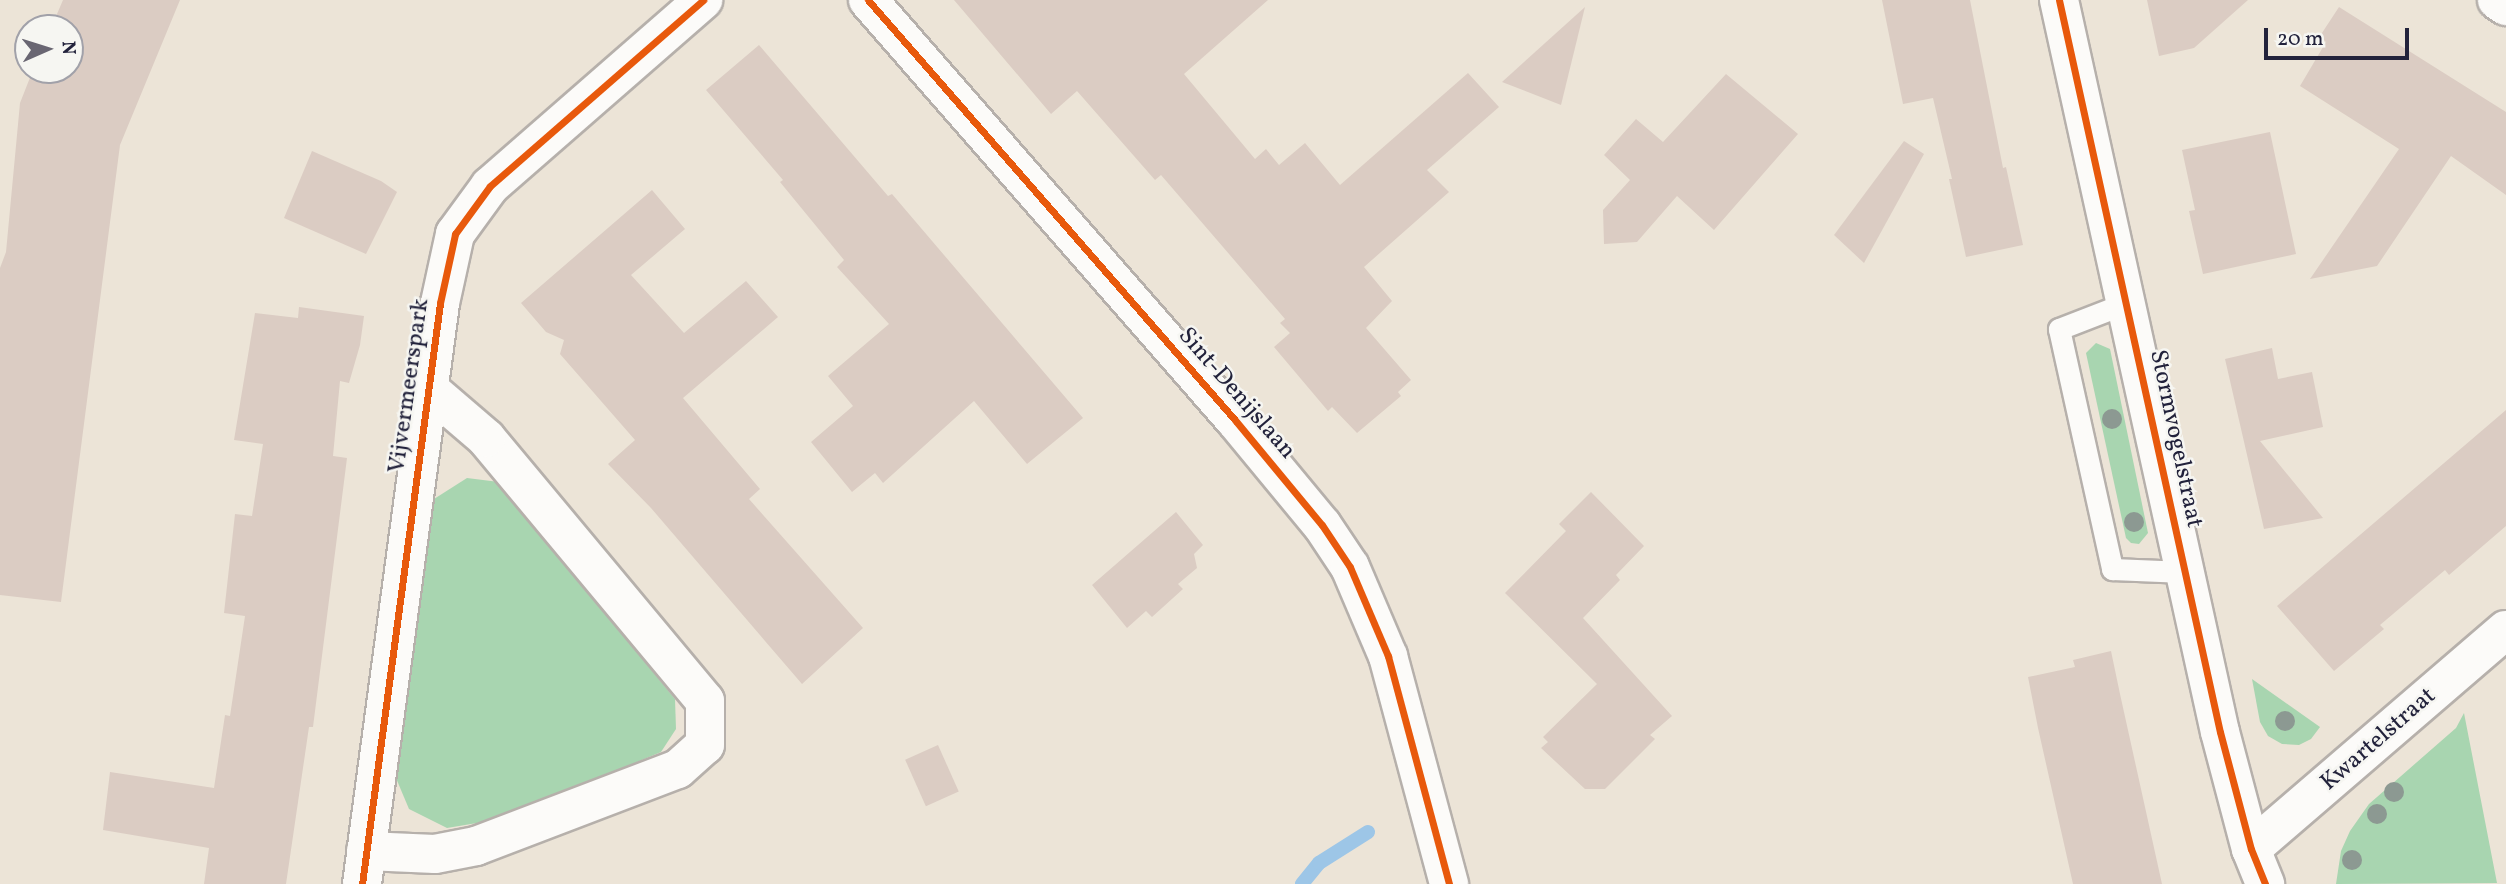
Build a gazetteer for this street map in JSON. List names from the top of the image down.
{
  "streets": {
    "street": [
      "Vijvermeerspark",
      "Sint-Denijslaan",
      "Stormvogelstraat",
      "Kwartelstraat"
    ]
  },
  "crossings": [
    ["Stormvogelstraat", "Kwartelstraat"]
  ],
  "scale_bar": "20 m",
  "north": "right"
}
